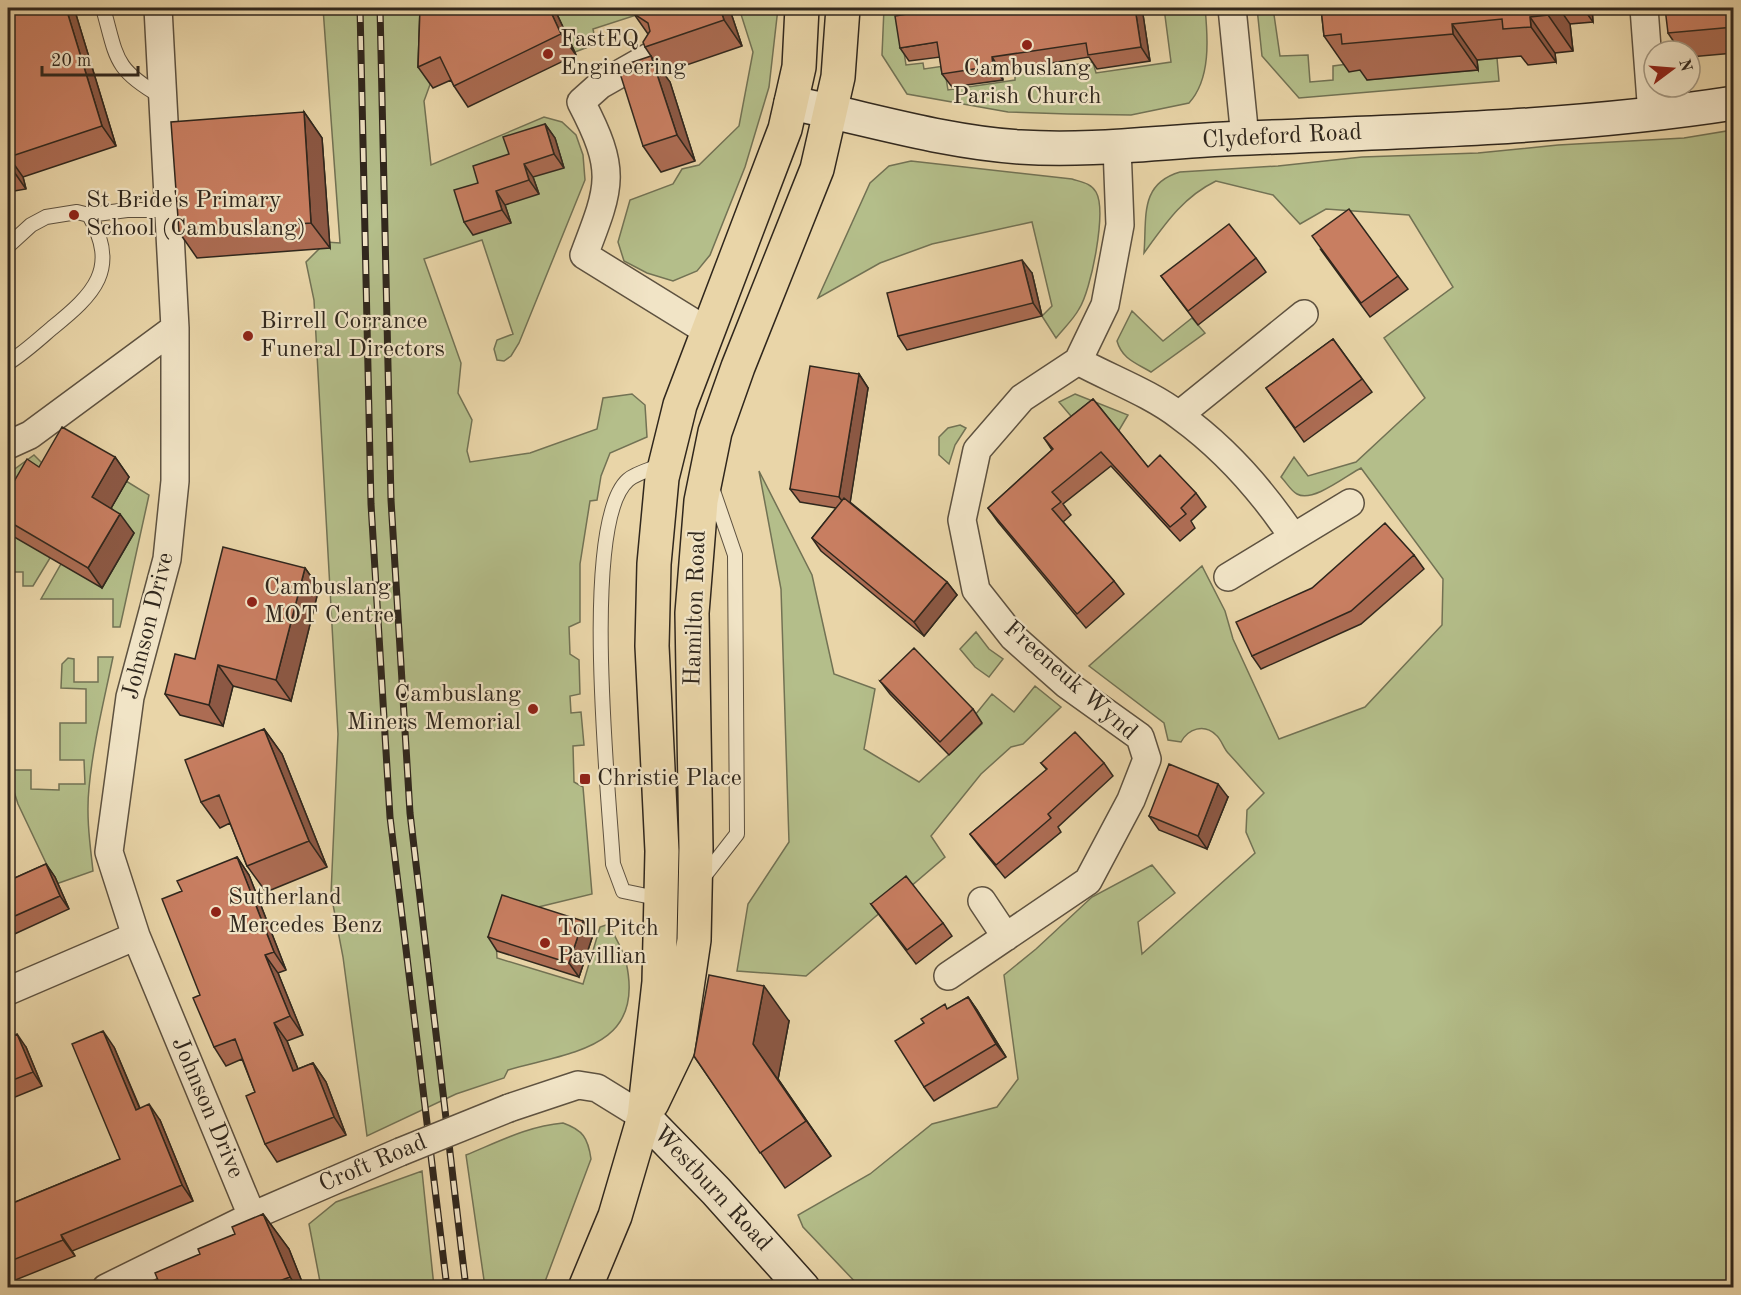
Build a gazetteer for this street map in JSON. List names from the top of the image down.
{
  "streets": {
    "main road": ["Hamilton Road"],
    "street": [
      "Clydeford Road",
      "Johnson Drive",
      "Freeneuk Wynd",
      "Croft Road",
      "Westburn Road"
    ]
  },
  "crossings": [
    ["Clydeford Road", "Hamilton Road"],
    ["Hamilton Road", "Croft Road"],
    ["Hamilton Road", "Westburn Road"],
    ["Johnson Drive", "Croft Road"],
    ["Croft Road", "Westburn Road"]
  ],
  "places": {
    "other": [
      "Cambuslang Parish Church",
      "FastEQ Engineering",
      "St Bride's Primary School (Cambuslang)",
      "Birrell Corrance Funeral Directors",
      "Cambuslang MOT Centre",
      "Cambuslang Miners Memorial",
      "Sutherland Mercedes Benz",
      "Toll Pitch Pavillian"
    ],
    "transit": ["Christie Place"]
  },
  "scale_bar": "20 m",
  "north": "right"
}
